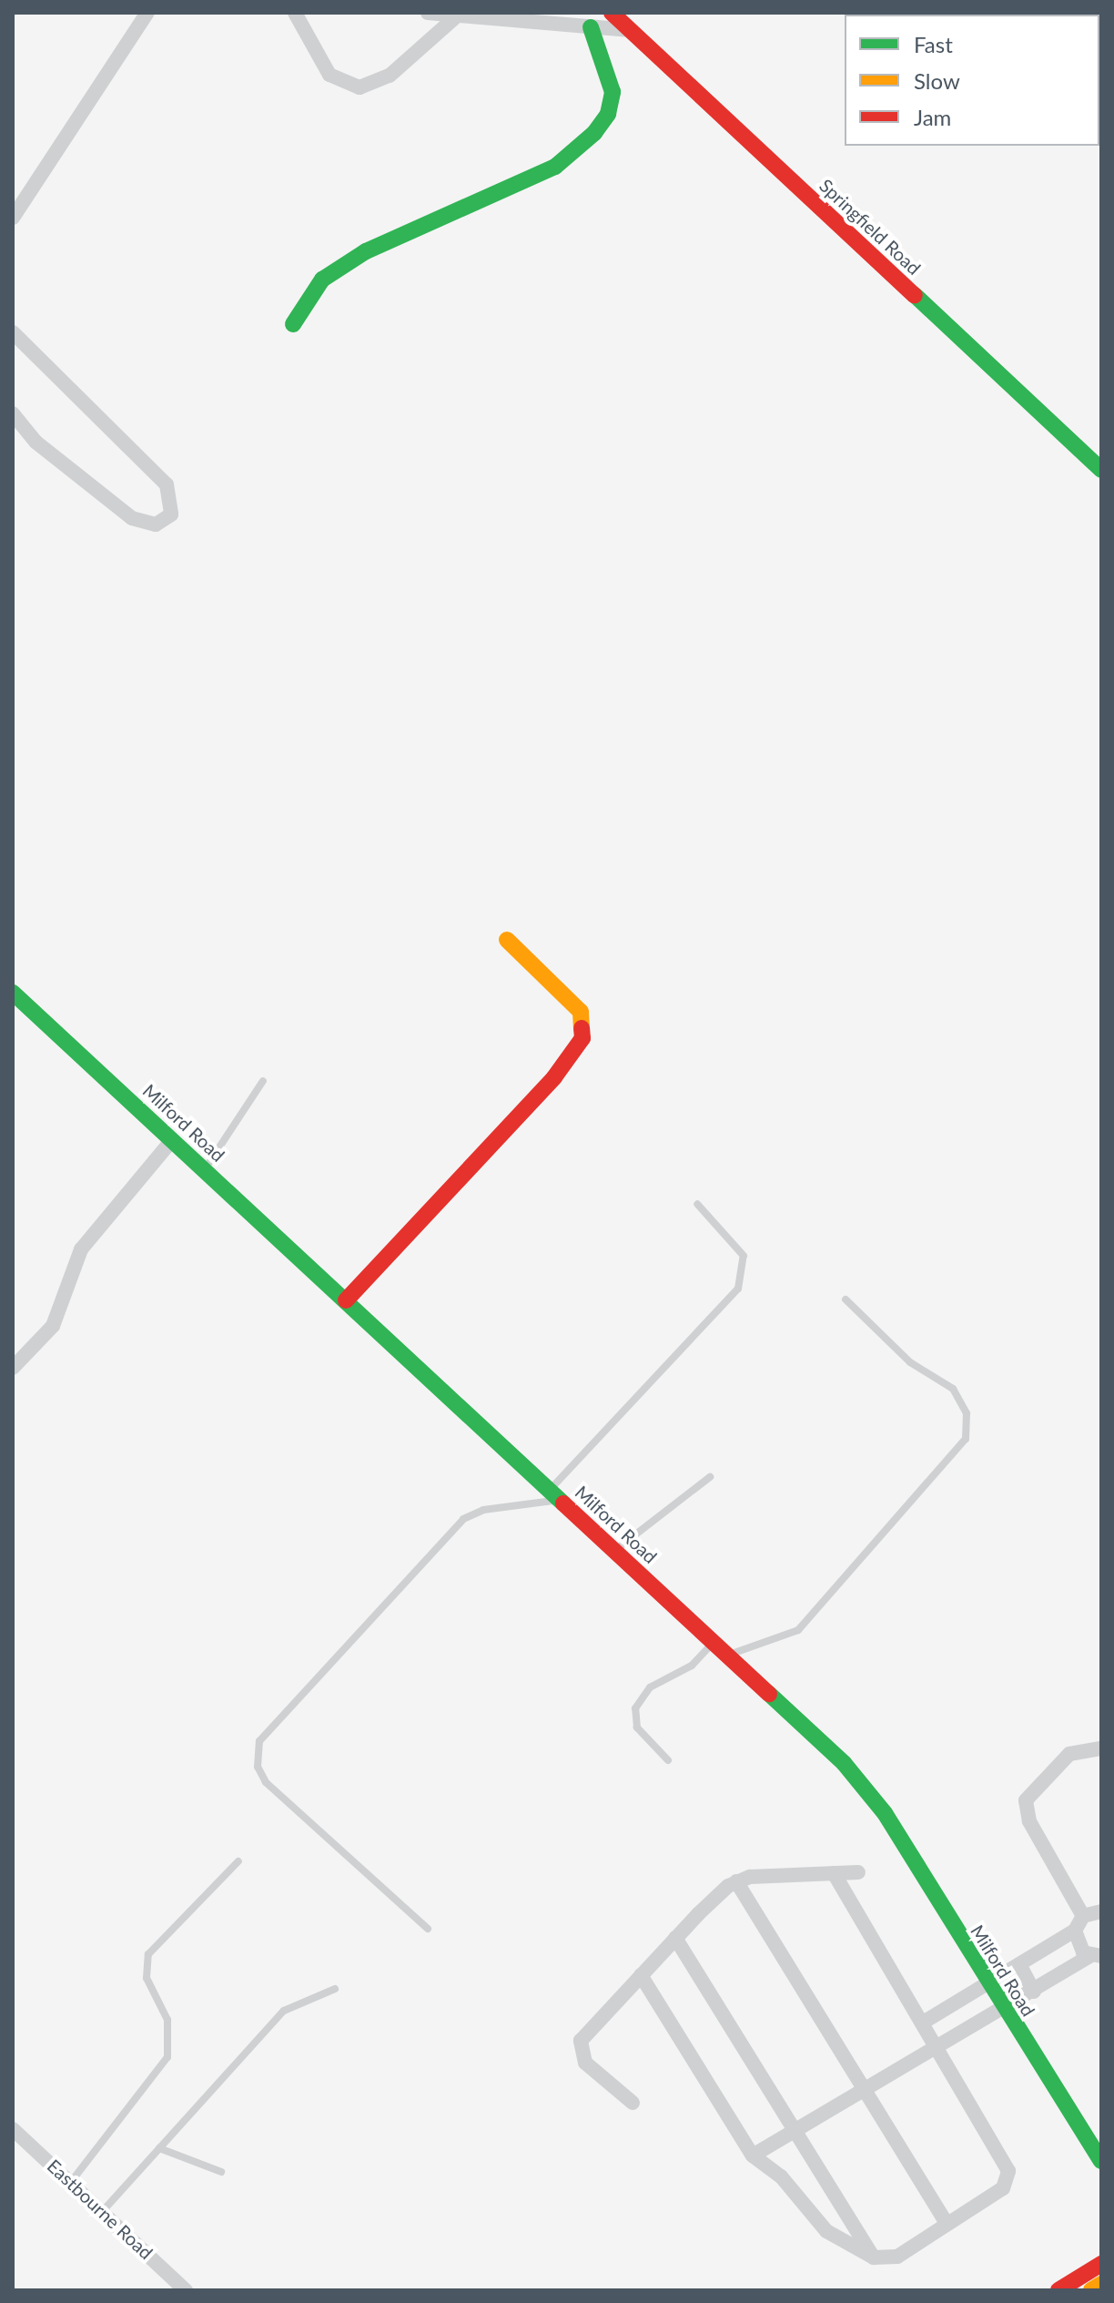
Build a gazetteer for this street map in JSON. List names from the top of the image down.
{
  "streets": {
    "street": ["Springfield Road", "Milford Road", "Eastbourne Road"]
  },
  "legend": ["Fast", "Slow", "Jam"]
}
